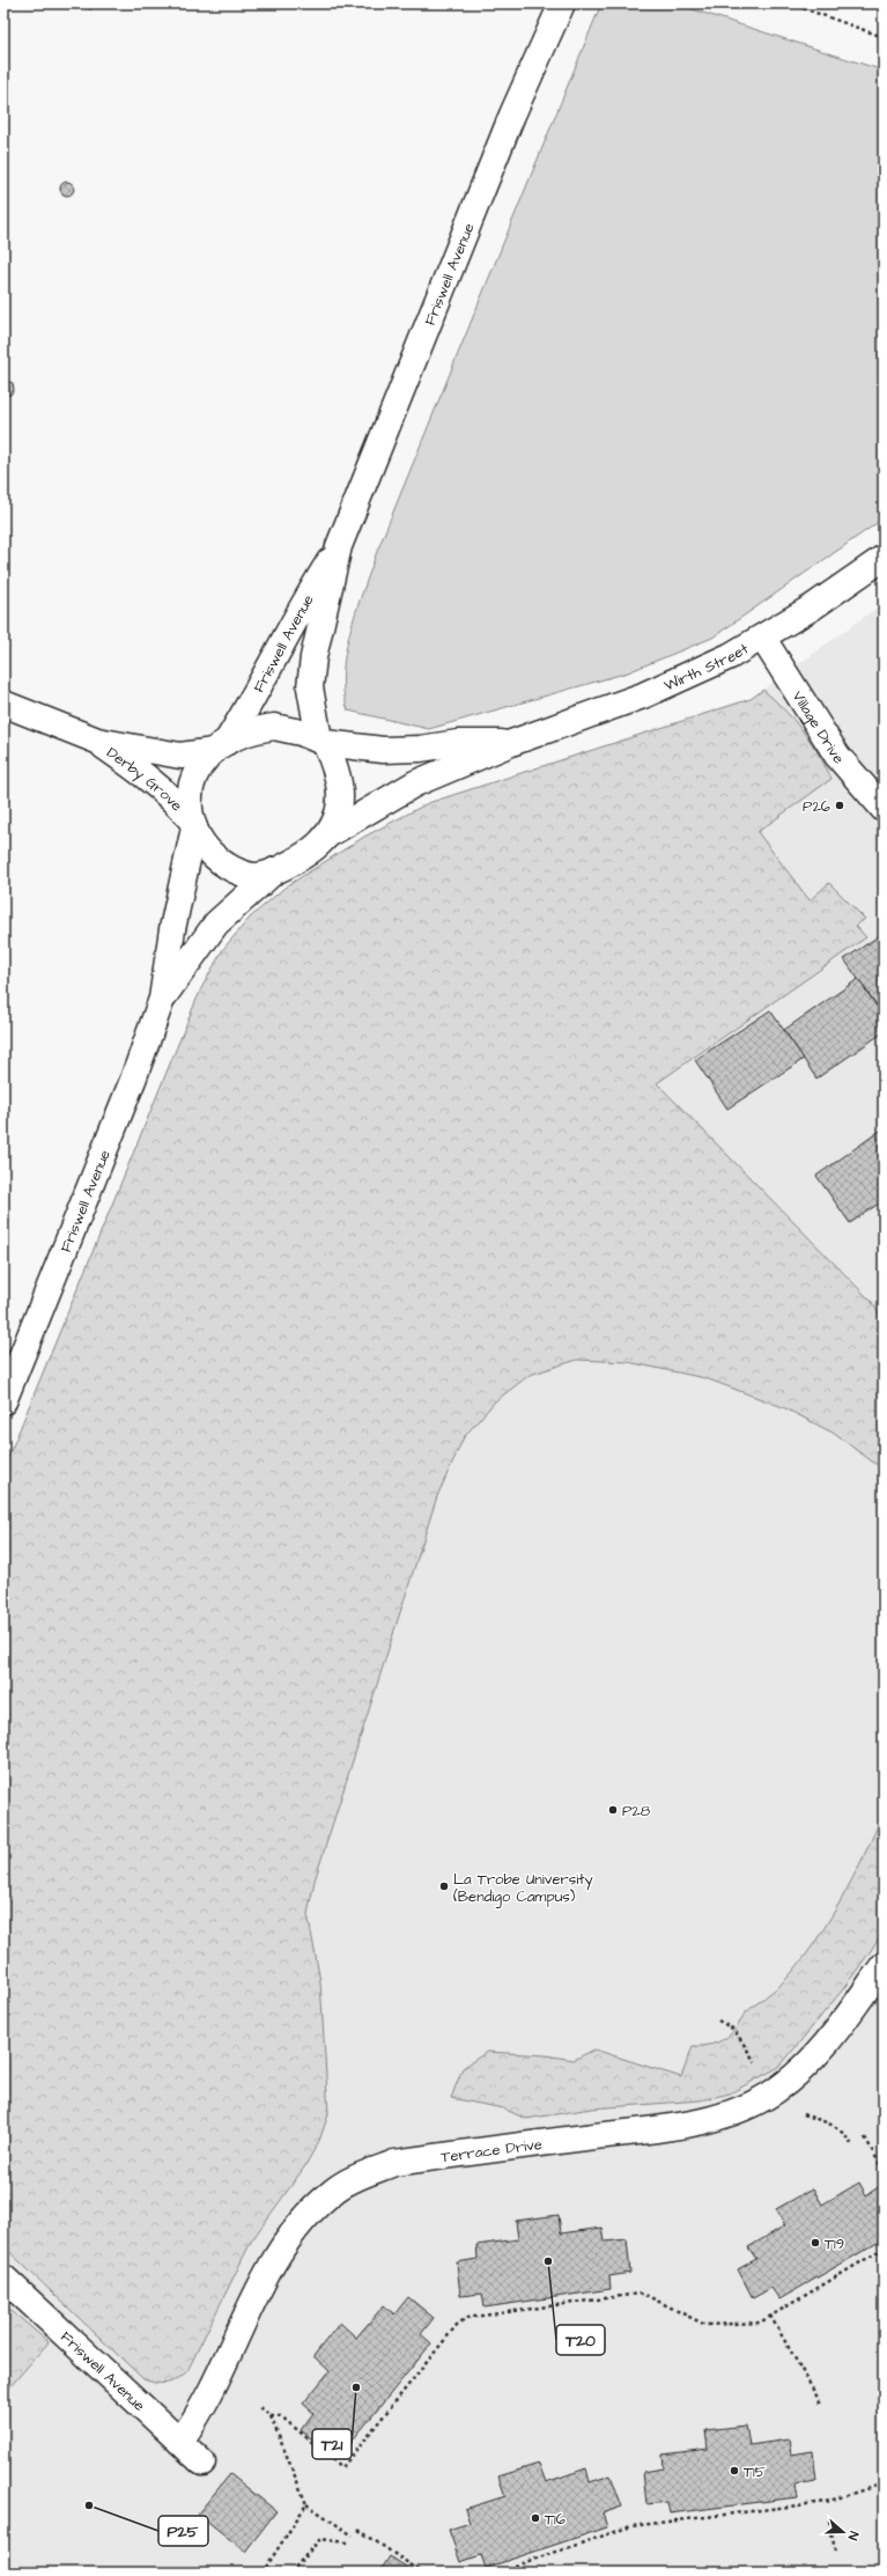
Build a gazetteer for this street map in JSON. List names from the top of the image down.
{
  "streets": {
    "street": [
      "Friswell Avenue",
      "Wirth Street",
      "Village Drive",
      "Derby Grove",
      "Terrace Drive"
    ]
  },
  "crossings": [
    ["Friswell Avenue", "Wirth Street"],
    ["Friswell Avenue", "Derby Grove"],
    ["Friswell Avenue", "Terrace Drive"],
    ["Wirth Street", "Village Drive"],
    ["Wirth Street", "Derby Grove"]
  ],
  "places": [
    "P26",
    "P28",
    "La Trobe University (Bendigo Campus)",
    "T19",
    "T20",
    "T21",
    "T15",
    "P25",
    "T16"
  ],
  "north": "right"
}
